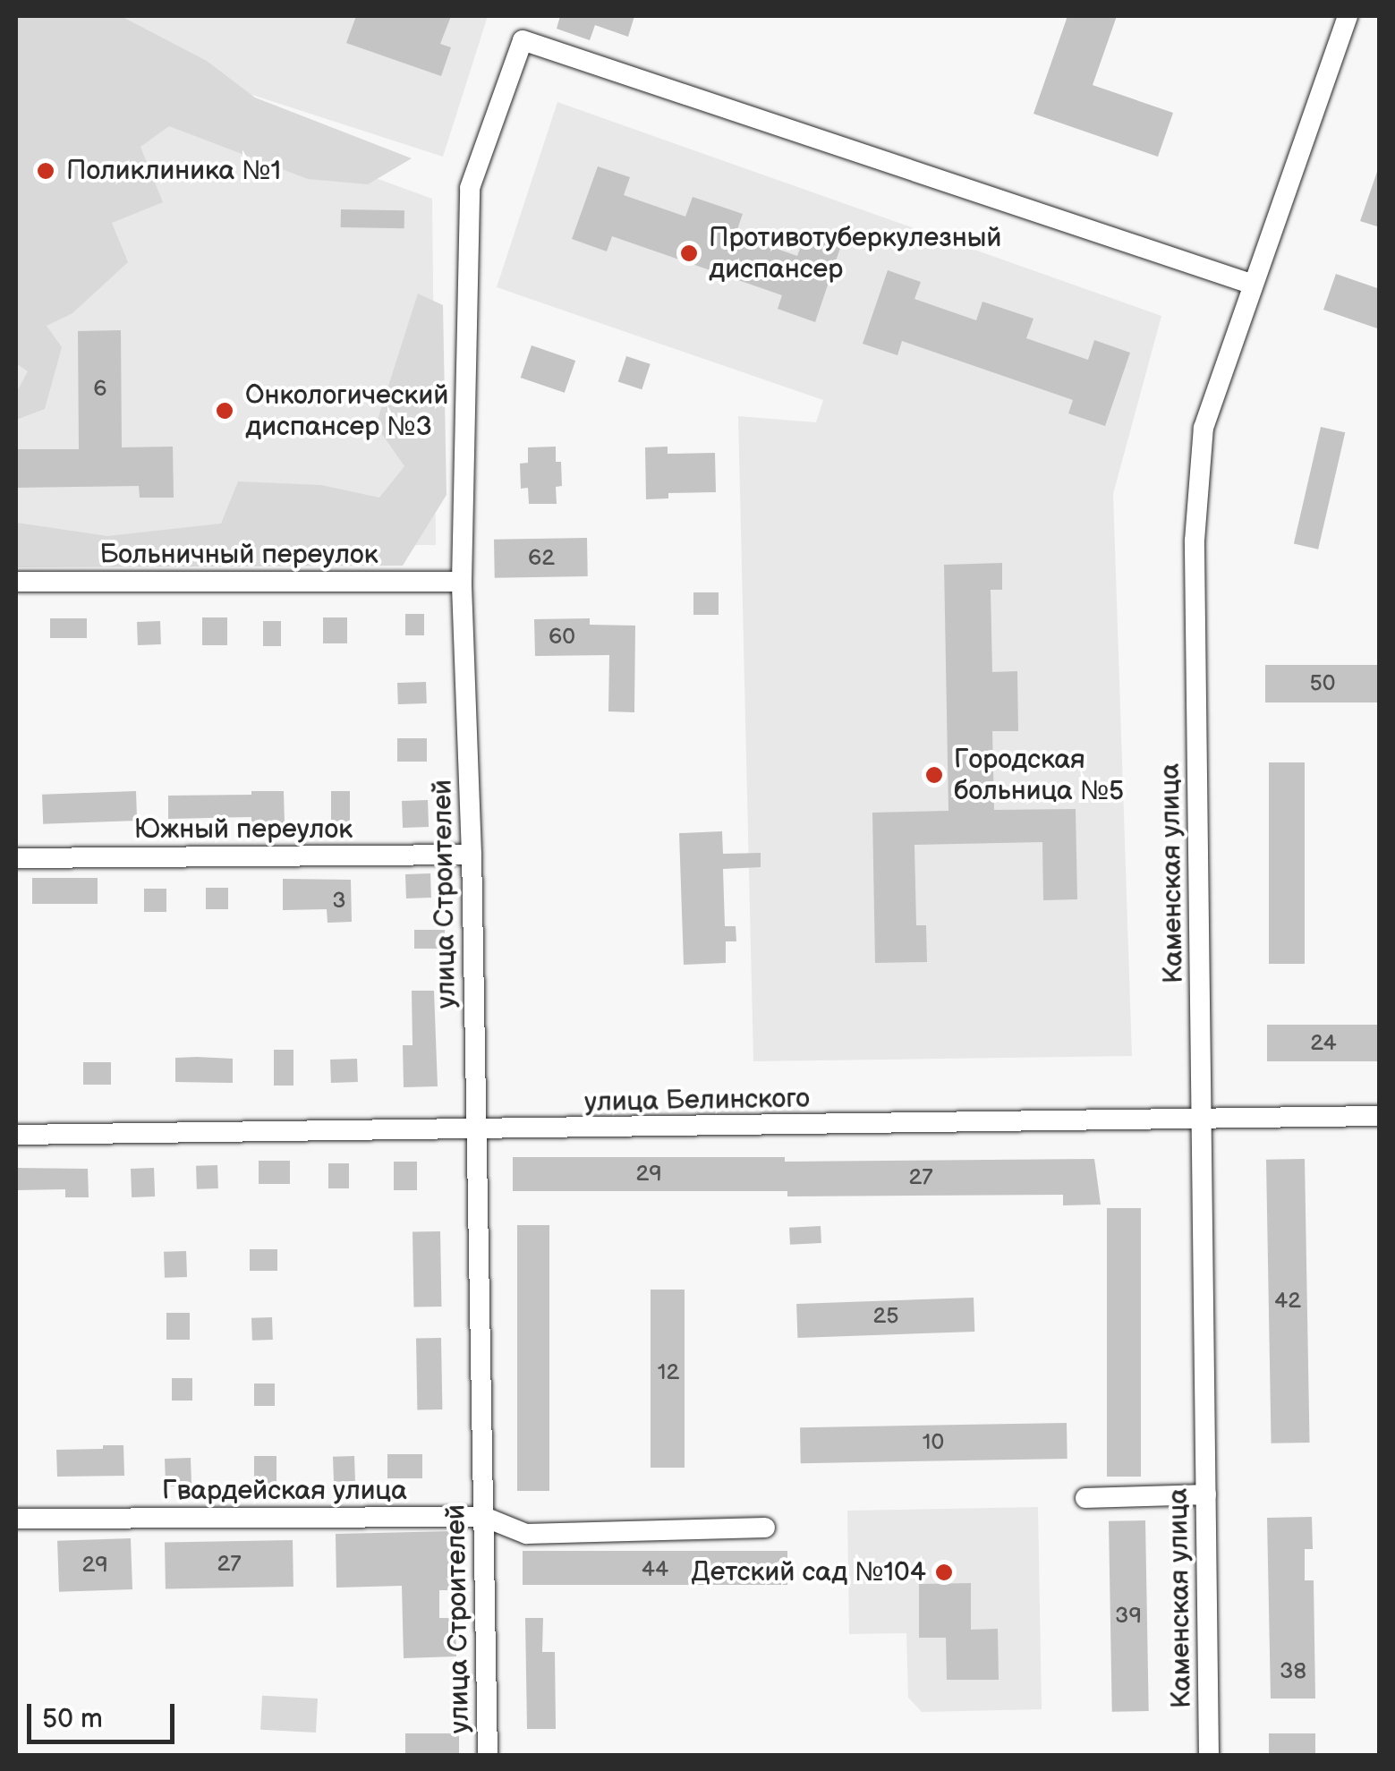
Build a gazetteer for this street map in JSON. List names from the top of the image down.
{
  "streets": {
    "street": [
      "Больничный переулок",
      "Южный переулок",
      "Каменская улица",
      "улица Строителей",
      "улица Белинского",
      "Гвардейская улица"
    ]
  },
  "crossings": [
    ["Больничный переулок", "улица Строителей"],
    ["Южный переулок", "улица Строителей"],
    ["Каменская улица", "улица Строителей"],
    ["Каменская улица", "улица Белинского"],
    ["улица Строителей", "улица Белинского"],
    ["улица Строителей", "Гвардейская улица"]
  ],
  "places": [
    "Поликлиника №1",
    "Противотуберкулезный диспансер",
    "Онкологический диспансер №3",
    "Городская больница №5",
    "Детский сад №104"
  ],
  "house_numbers": [
    "6",
    "62",
    "60",
    "50",
    "3",
    "24",
    "29",
    "27",
    "42",
    "25",
    "12",
    "10",
    "27",
    "29",
    "44",
    "39",
    "38"
  ],
  "scale_bar": "50 m"
}
